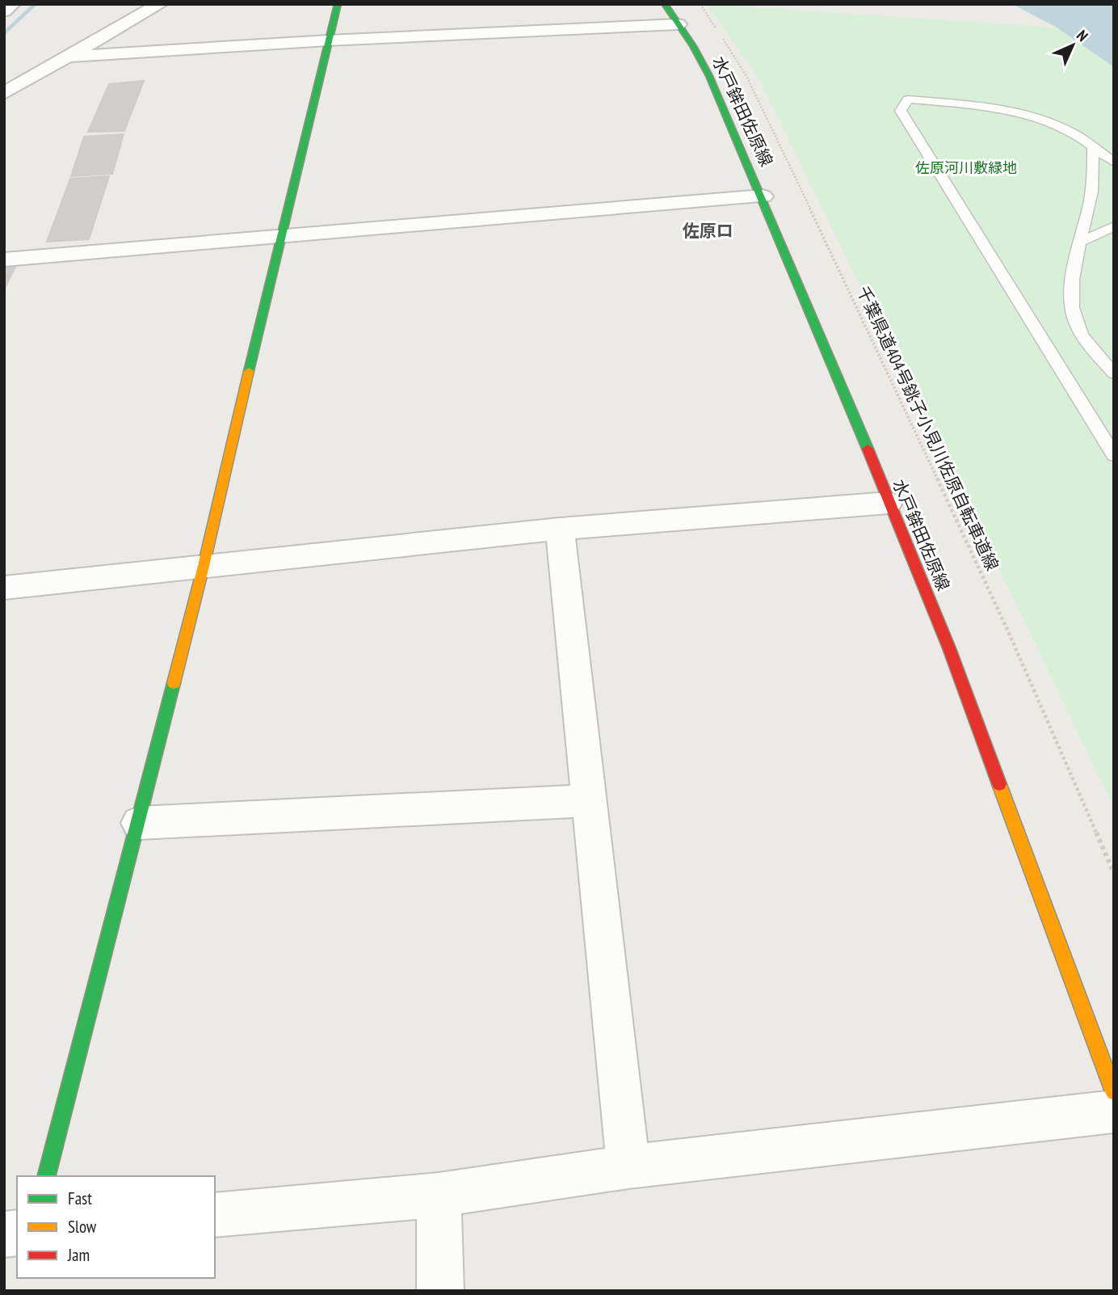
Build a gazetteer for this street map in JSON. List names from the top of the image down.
{
  "streets": {
    "street": ["水戸鉾田佐原線"],
    "path": ["千葉県道404号銚子小見川佐原自転車道線"]
  },
  "districts": ["佐原ロ"],
  "parks": ["佐原河川敷緑地"],
  "legend": ["Fast", "Slow", "Jam"],
  "north": "top right"
}
